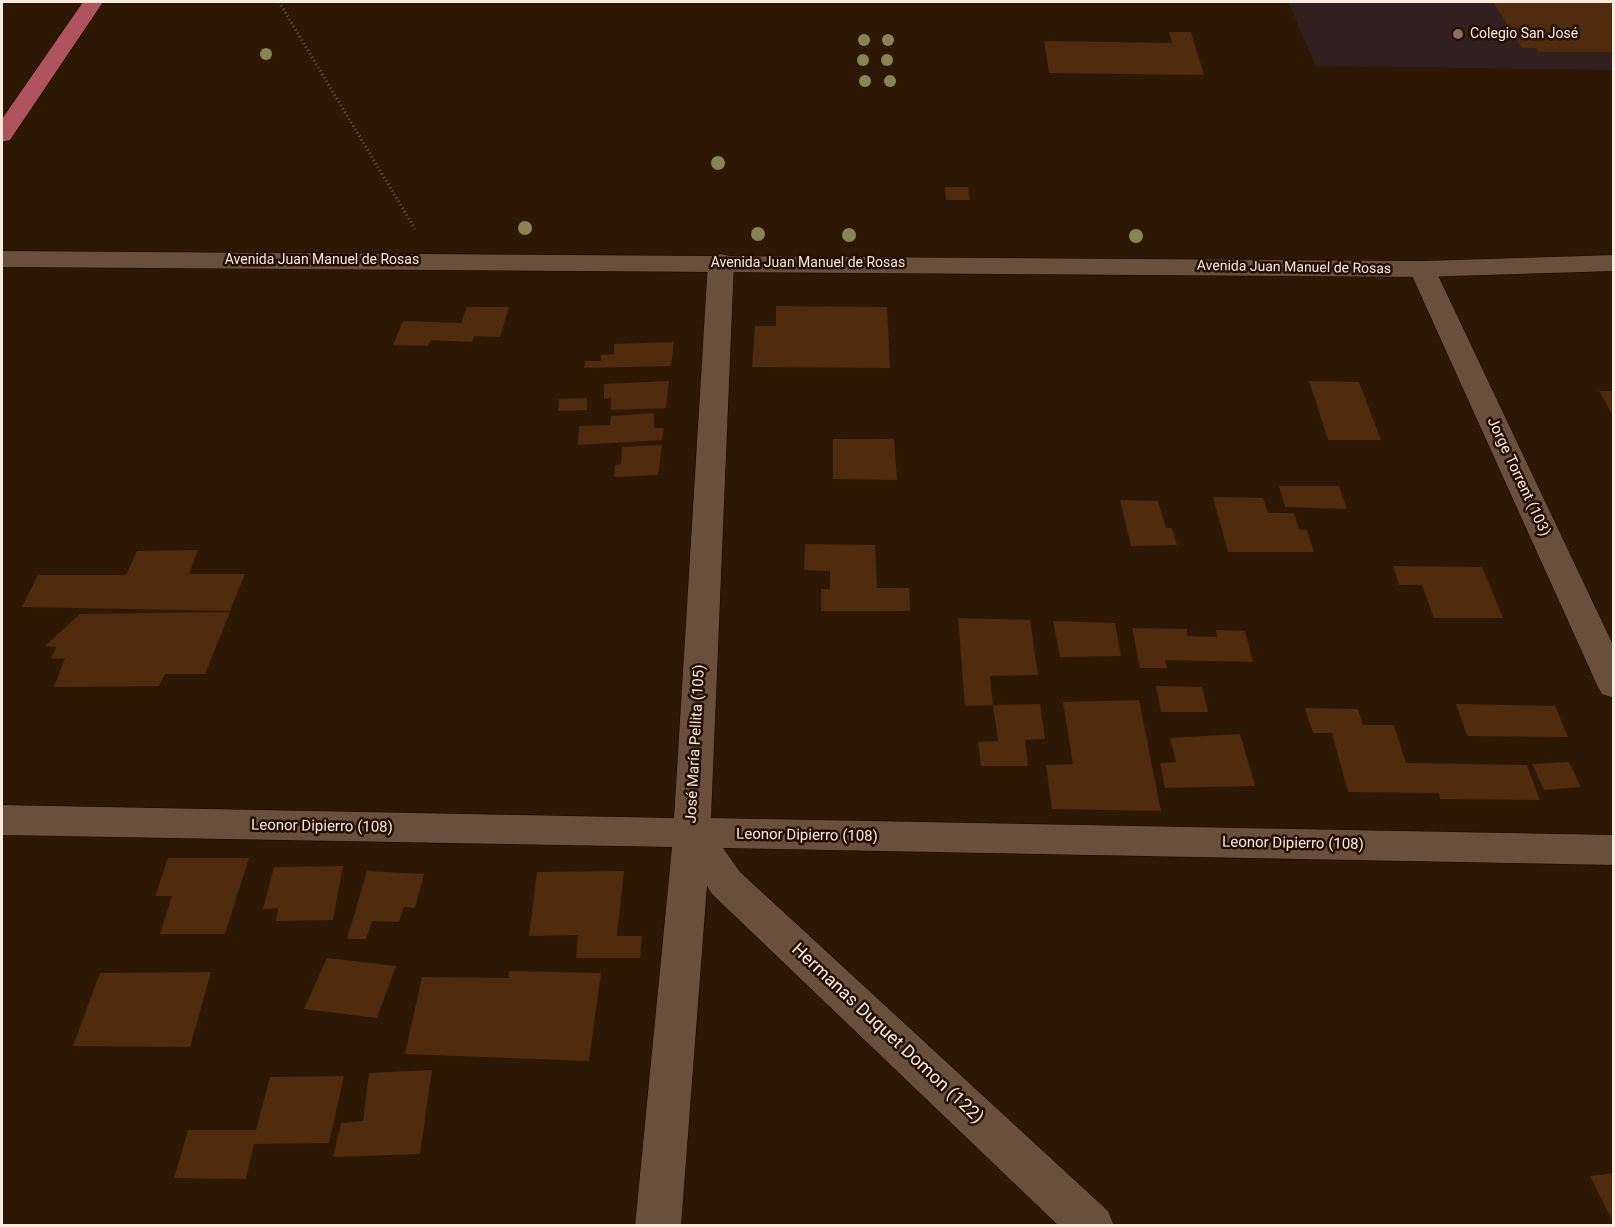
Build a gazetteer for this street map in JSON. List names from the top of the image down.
{
  "streets": {
    "street": [
      "Avenida Juan Manuel de Rosas",
      "Jorge Torrent (103)",
      "José María Pellita (105)",
      "Leonor Dipierro (108)",
      "Hermanas Duquet Domon (122)"
    ]
  },
  "crossings": [
    ["Avenida Juan Manuel de Rosas", "Jorge Torrent (103)"],
    ["Avenida Juan Manuel de Rosas", "José María Pellita (105)"],
    ["José María Pellita (105)", "Leonor Dipierro (108)"],
    ["José María Pellita (105)", "Hermanas Duquet Domon (122)"],
    ["Leonor Dipierro (108)", "Hermanas Duquet Domon (122)"]
  ],
  "places": ["Colegio San José"]
}
